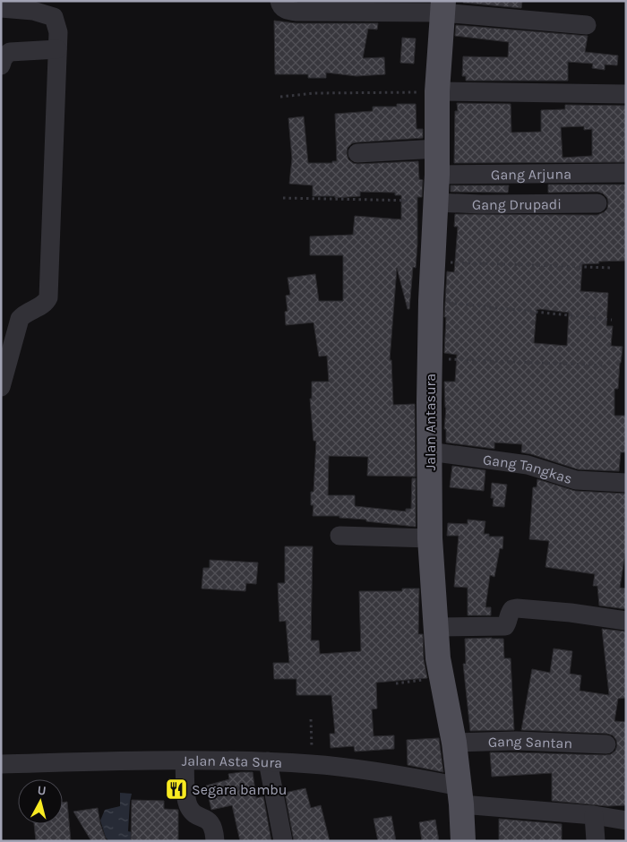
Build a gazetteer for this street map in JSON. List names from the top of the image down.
{
  "streets": {
    "main road": ["Jalan Antasura"],
    "street": [
      "Gang Arjuna",
      "Gang Drupadi",
      "Gang Tangkas",
      "Gang Santan",
      "Jalan Asta Sura"
    ]
  },
  "crossings": [
    ["Gang Arjuna", "Jalan Antasura"],
    ["Gang Drupadi", "Jalan Antasura"],
    ["Jalan Antasura", "Gang Tangkas"],
    ["Jalan Antasura", "Gang Santan"],
    ["Jalan Antasura", "Jalan Asta Sura"]
  ],
  "places": {
    "restaurant": ["Segara bambu"]
  },
  "north": "top"
}
